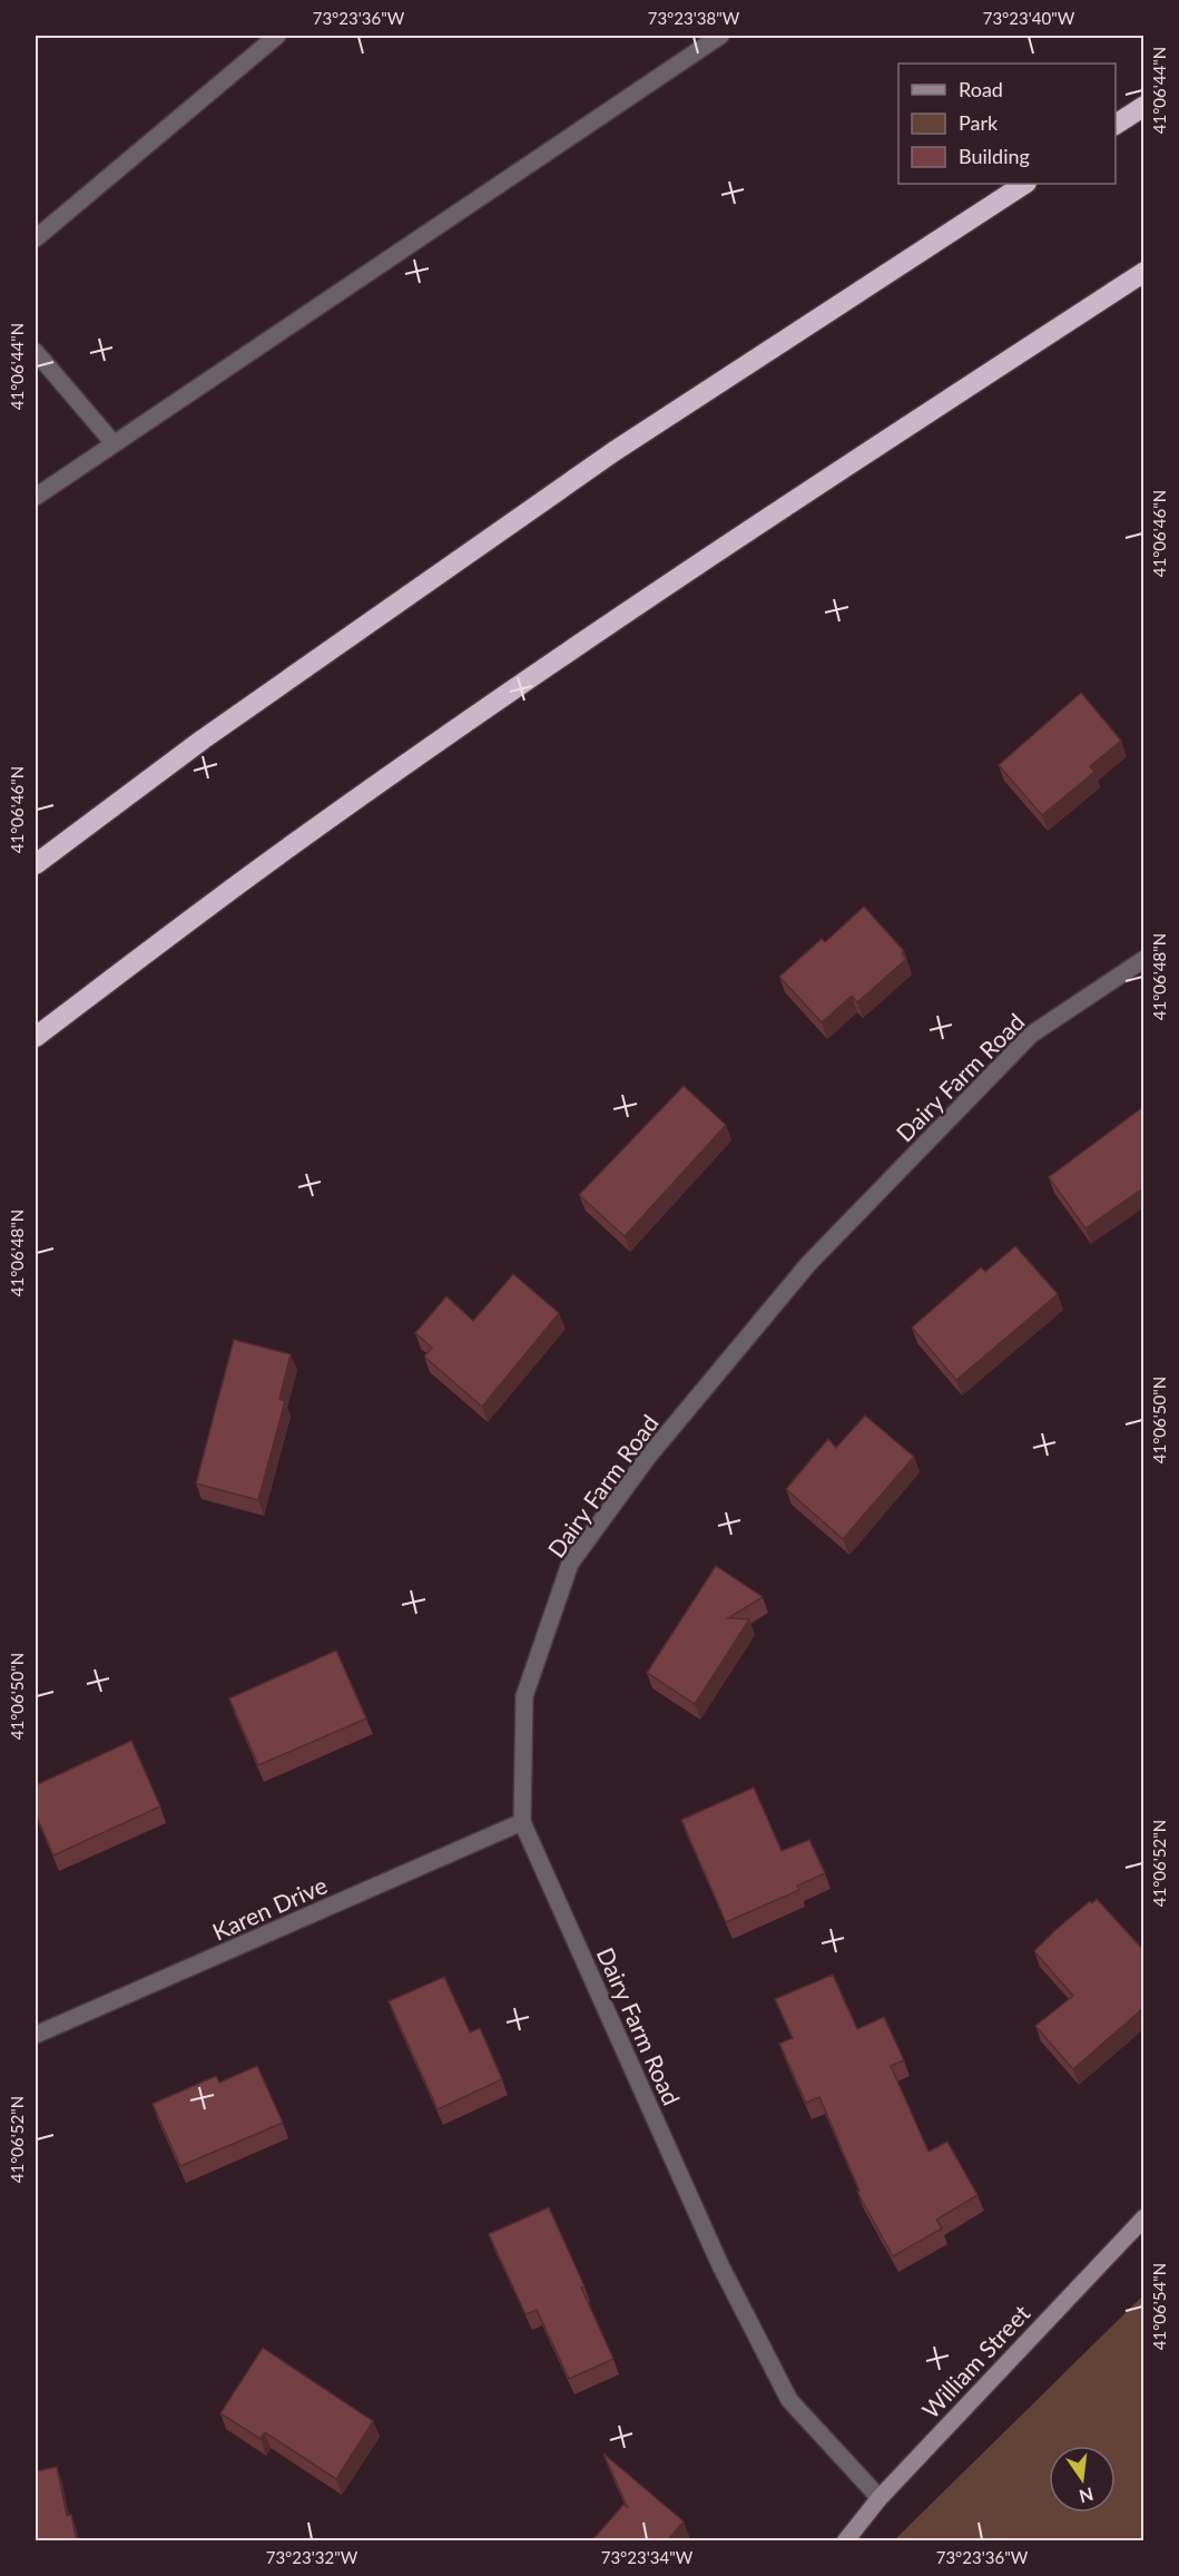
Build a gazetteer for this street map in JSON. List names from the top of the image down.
{
  "streets": {
    "street": ["Dairy Farm Road", "Karen Drive", "William Street"]
  },
  "crossings": [
    ["Dairy Farm Road", "Karen Drive"],
    ["Dairy Farm Road", "William Street"]
  ],
  "legend": ["Road", "Park", "Building"],
  "north": "bottom",
  "coordinates": [
    "73°23'36\"W",
    "73°23'38\"W",
    "73°23'40\"W",
    "41°06'44\"N",
    "41°06'46\"N",
    "41°06'48\"N",
    "41°06'50\"N",
    "41°06'52\"N",
    "41°06'54\"N",
    "73°23'32\"W",
    "73°23'34\"W"
  ]
}
